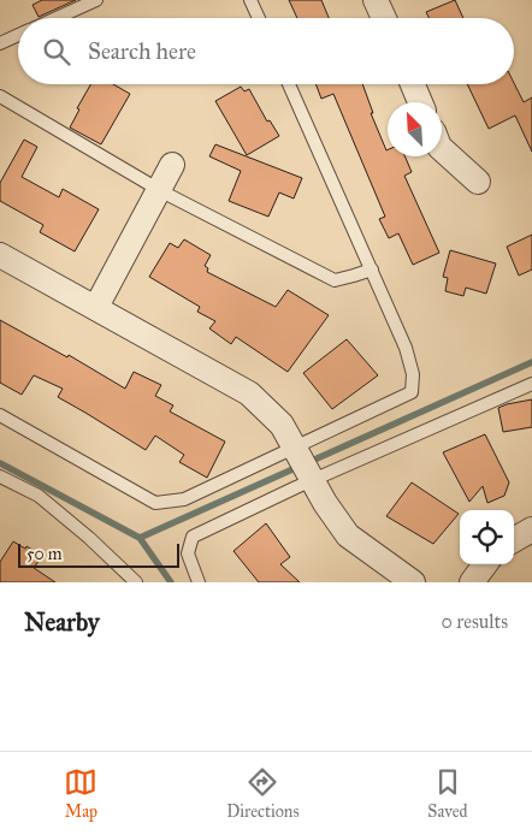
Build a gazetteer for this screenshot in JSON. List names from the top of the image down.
{
  "scale_bar": "50 m",
  "north": "top left",
  "page": {
    "search": "Search here",
    "scale": "50 m",
    "heading": ["Nearby", "0 results"],
    "nav": ["Map", "Directions", "Saved"]
  }
}
